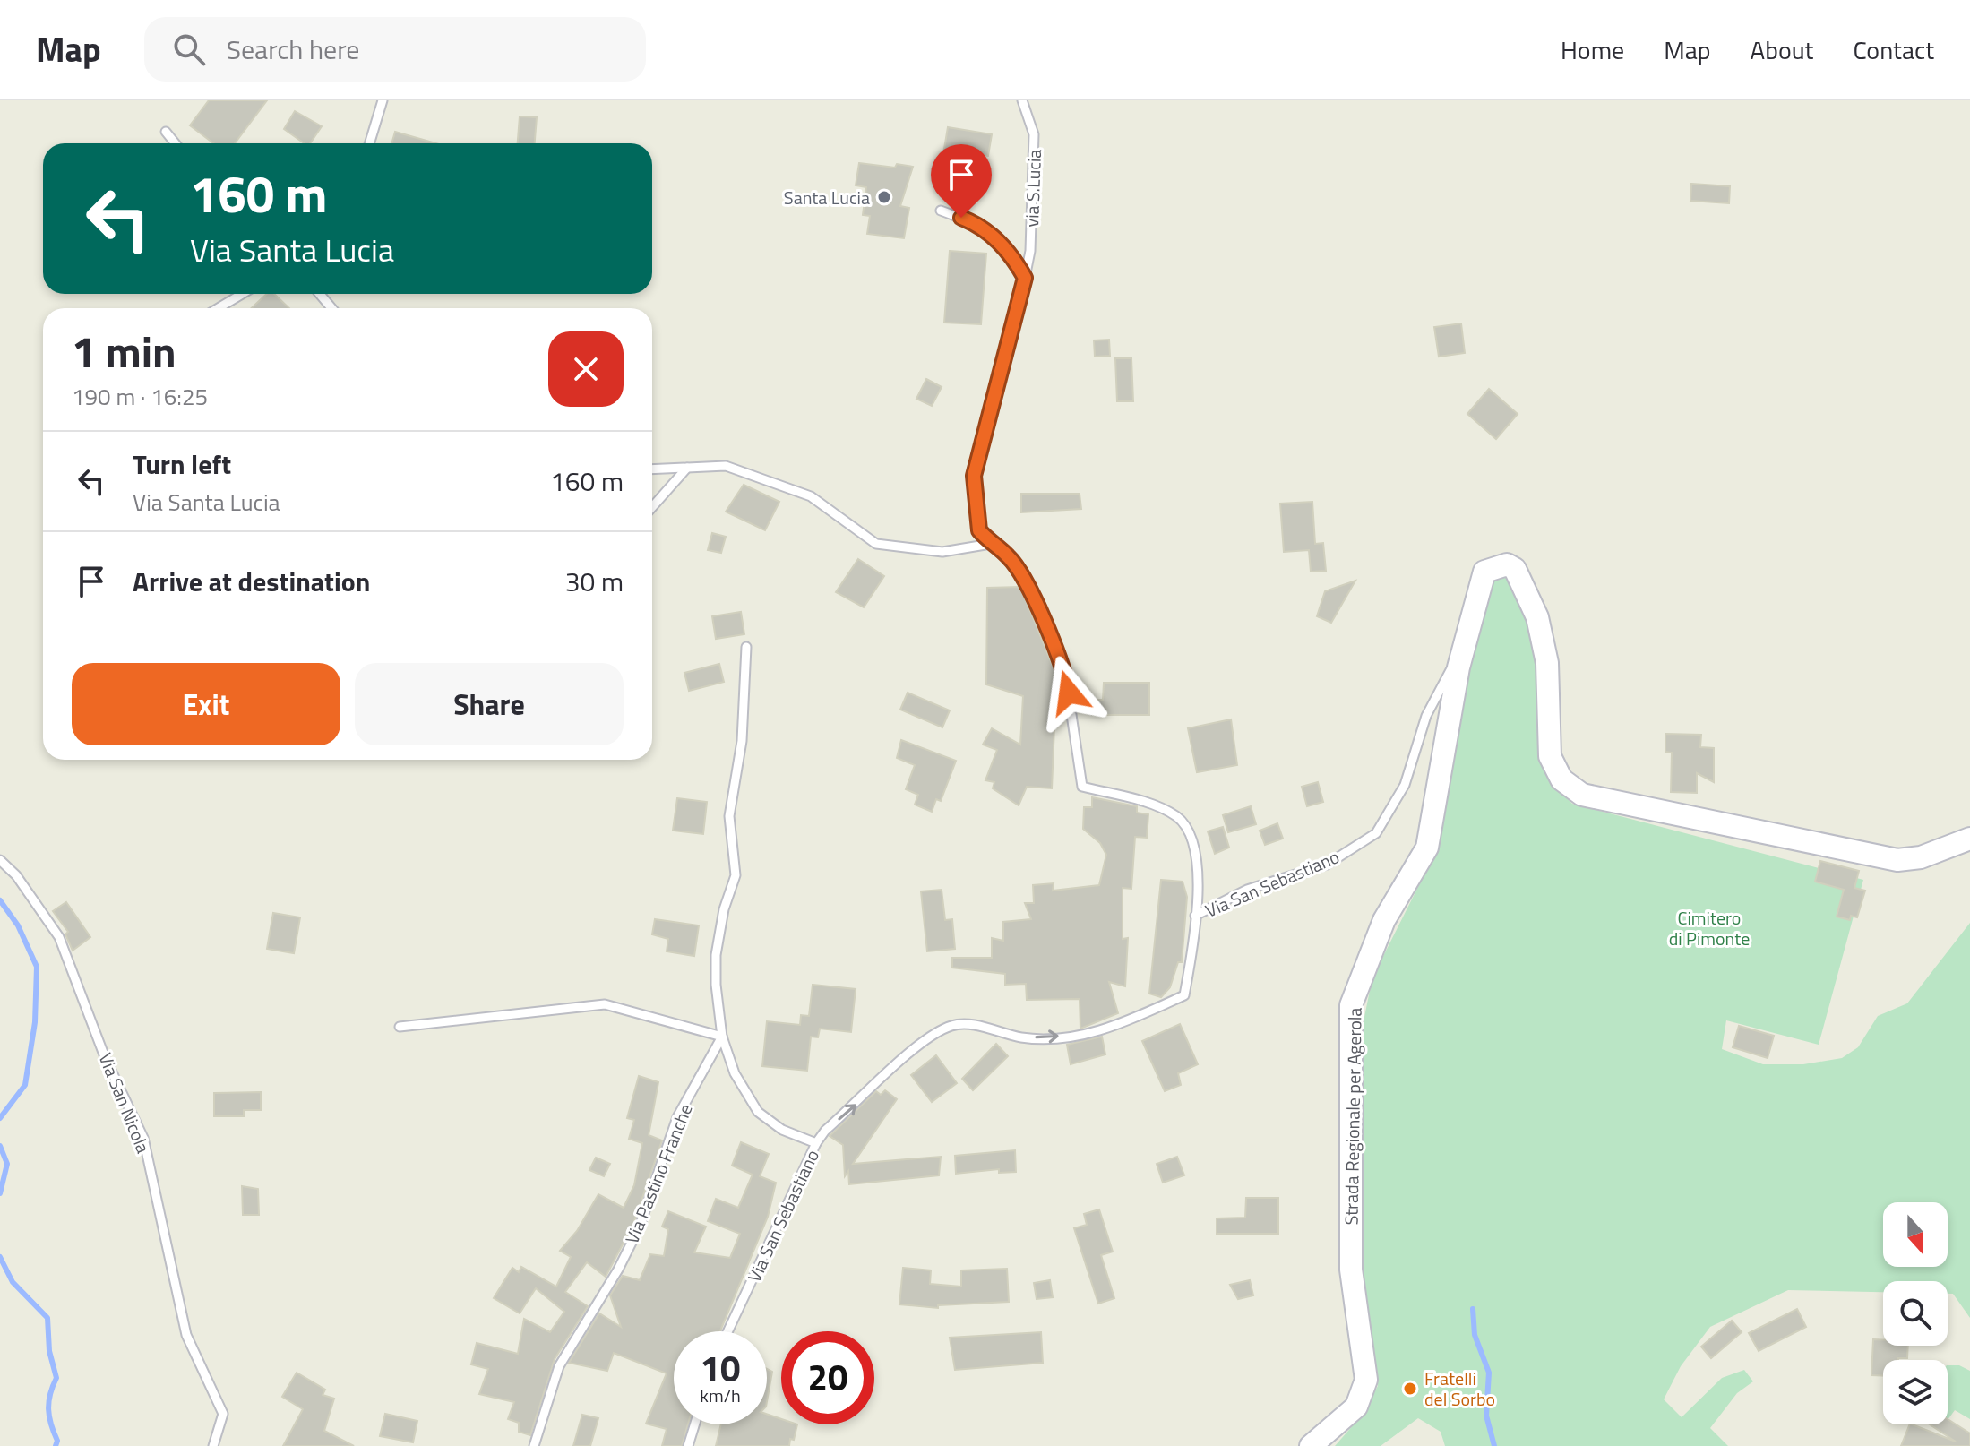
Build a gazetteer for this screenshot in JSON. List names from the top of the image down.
{
  "streets": {
    "main road": ["Strada Regionale per Agerola"],
    "lane": [
      "via S.Lucia",
      "Via San Sebastiano",
      "Via San Nicola",
      "Via Pastino Franche"
    ]
  },
  "crossings": [
    ["Via San Sebastiano", "Strada Regionale per Agerola"]
  ],
  "one_way": ["Via San Sebastiano"],
  "parks": ["Cimitero di Pimonte"],
  "places": ["Santa Lucia", "Fratelli del Sorbo"],
  "north": "bottom",
  "page": {
    "header": "Map",
    "search": "Search here",
    "nav": [
      "Home",
      "Map",
      "About",
      "Contact"
    ],
    "turn": ["160 m", "Via Santa Lucia"],
    "heading": ["1 min", "190 m · 16:25"],
    "list": [
      {
        "name": "Turn left",
        "note": "Via Santa Lucia",
        "value": "160 m"
      },
      {
        "name": "Arrive at destination",
        "value": "30 m"
      }
    ],
    "buttons": ["Exit", "Share"],
    "speed": "10 km/h",
    "limit": "20"
  }
}
